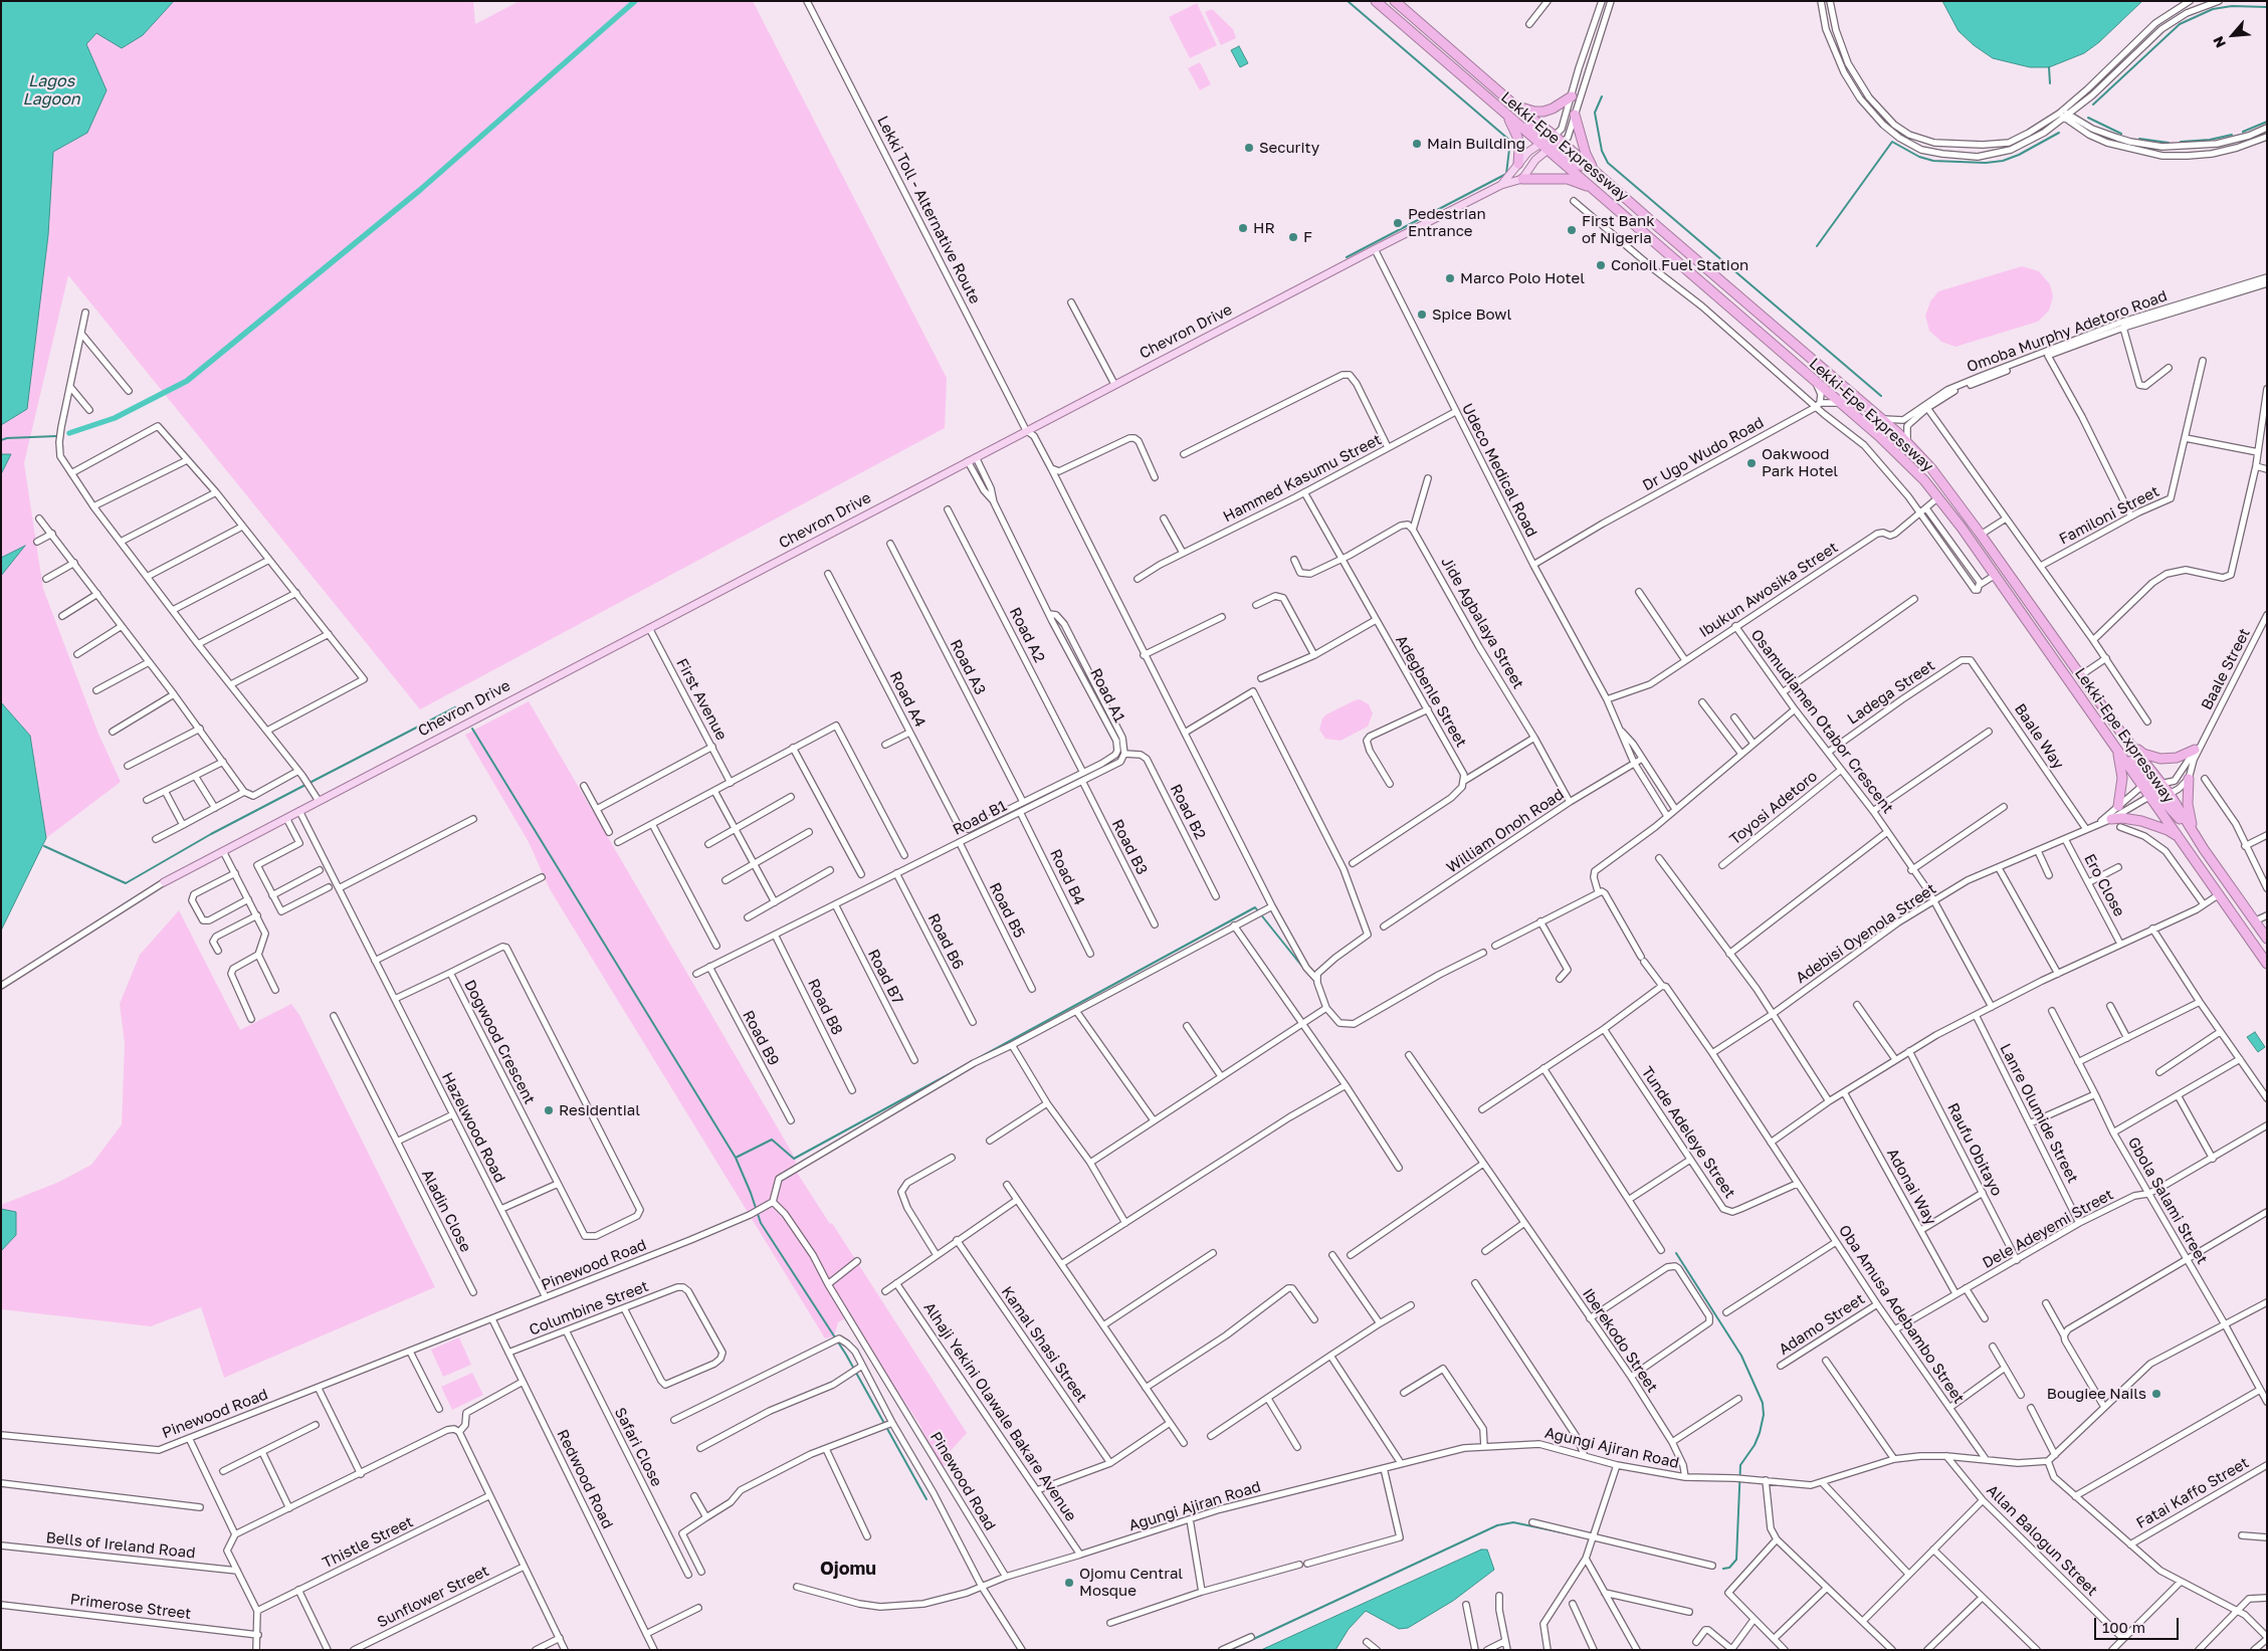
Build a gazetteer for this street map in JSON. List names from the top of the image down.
{
  "streets": {
    "highway": ["Lekki-Epe Expressway"],
    "main road": ["Chevron Drive"],
    "street": [
      "Lekki Toll - Alternative Route",
      "Omoba Murphy Adetoro Road",
      "Dr Ugo Wudo Road",
      "Udeco Medical Road",
      "Hammed Kasumu Street",
      "Familoni Street",
      "Ibukun Awosika Street",
      "Jide Agbalaya Street",
      "Road A2",
      "Road A3",
      "Baale Street",
      "Adegbenle Street",
      "Ladega Street",
      "Road A1",
      "First Avenue",
      "Road A4",
      "Osamudiamen Otabor Crescent",
      "Baale Way",
      "Toyosi Adetoro",
      "Road B2",
      "Road B1",
      "William Onoh Road",
      "Road B3",
      "Road B4",
      "Ero Close",
      "Road B5",
      "Adebisi Oyenola Street",
      "Road B6",
      "Road B7",
      "Road B8",
      "Road B9",
      "Dogwood Crescent",
      "Lanre Olumide Street",
      "Hazelwood Road",
      "Tunde Adeleye Street",
      "Raufu Obitayo",
      "Adonai Way",
      "Gbola Salami Street",
      "Aladin Close",
      "Dele Adeyemi Street",
      "Pinewood Road",
      "Columbine Street",
      "Oba Amusa Adebambo Street",
      "Adamo Street",
      "Iberekodo Street",
      "Kamal Shasi Street",
      "Alhaji Yekini Olawale Bakare Avenue",
      "Safari Close",
      "Agungi Ajiran Road",
      "Redwood Road",
      "Fatai Kaffo Street",
      "Allan Balogun Street",
      "Thistle Street",
      "Bells of Ireland Road",
      "Sunflower Street",
      "Primerose Street"
    ]
  },
  "crossings": [
    ["Lekki-Epe Expressway", "Chevron Drive"],
    ["Lekki-Epe Expressway", "Omoba Murphy Adetoro Road"],
    ["Lekki-Epe Expressway", "Ibukun Awosika Street"],
    ["Lekki Toll - Alternative Route", "Chevron Drive"],
    ["Chevron Drive", "Udeco Medical Road"],
    ["Chevron Drive", "First Avenue"],
    ["Chevron Drive", "Hazelwood Road"],
    ["Dr Ugo Wudo Road", "Udeco Medical Road"],
    ["Udeco Medical Road", "Hammed Kasumu Street"],
    ["Udeco Medical Road", "Ibukun Awosika Street"],
    ["Hammed Kasumu Street", "Adegbenle Street"],
    ["Ibukun Awosika Street", "Osamudiamen Otabor Crescent"],
    ["Jide Agbalaya Street", "William Onoh Road"],
    ["Road A2", "Road A1"],
    ["Road A3", "Road A1"],
    ["Ladega Street", "Osamudiamen Otabor Crescent"],
    ["Ladega Street", "Baale Way"],
    ["Road A1", "Road A4"],
    ["Osamudiamen Otabor Crescent", "Toyosi Adetoro"],
    ["Osamudiamen Otabor Crescent", "Adebisi Oyenola Street"],
    ["Baale Way", "Adebisi Oyenola Street"],
    ["Road B2", "Road B1"],
    ["Road B1", "Road B3"],
    ["Road B1", "Road B4"],
    ["Road B1", "Road B5"],
    ["Road B1", "Road B6"],
    ["Road B1", "Road B7"],
    ["Road B1", "Road B8"],
    ["Road B1", "Road B9"],
    ["Ero Close", "Adebisi Oyenola Street"],
    ["Adebisi Oyenola Street", "Oba Amusa Adebambo Street"],
    ["Lanre Olumide Street", "Dele Adeyemi Street"],
    ["Hazelwood Road", "Pinewood Road"],
    ["Tunde Adeleye Street", "Oba Amusa Adebambo Street"],
    ["Raufu Obitayo", "Dele Adeyemi Street"],
    ["Adonai Way", "Dele Adeyemi Street"],
    ["Gbola Salami Street", "Dele Adeyemi Street"],
    ["Dele Adeyemi Street", "Oba Amusa Adebambo Street"],
    ["Pinewood Road", "Agungi Ajiran Road"],
    ["Pinewood Road", "Redwood Road"],
    ["Columbine Street", "Safari Close"],
    ["Columbine Street", "Redwood Road"],
    ["Oba Amusa Adebambo Street", "Adamo Street"],
    ["Oba Amusa Adebambo Street", "Agungi Ajiran Road"],
    ["Iberekodo Street", "Agungi Ajiran Road"],
    ["Alhaji Yekini Olawale Bakare Avenue", "Agungi Ajiran Road"],
    ["Agungi Ajiran Road", "Allan Balogun Street"]
  ],
  "districts": ["Ojomu"],
  "water": ["Lagos Lagoon"],
  "places": [
    "Main Building",
    "Security",
    "Pedestrian Entrance",
    "HR",
    "First Bank of Nigeria",
    "F",
    "Conoil Fuel Station",
    "Marco Polo Hotel",
    "Spice Bowl",
    "Oakwood Park Hotel",
    "Residential",
    "Bougiee Nails",
    "Ojomu Central Mosque"
  ],
  "scale_bar": "100 m",
  "north": "bottom left"
}
